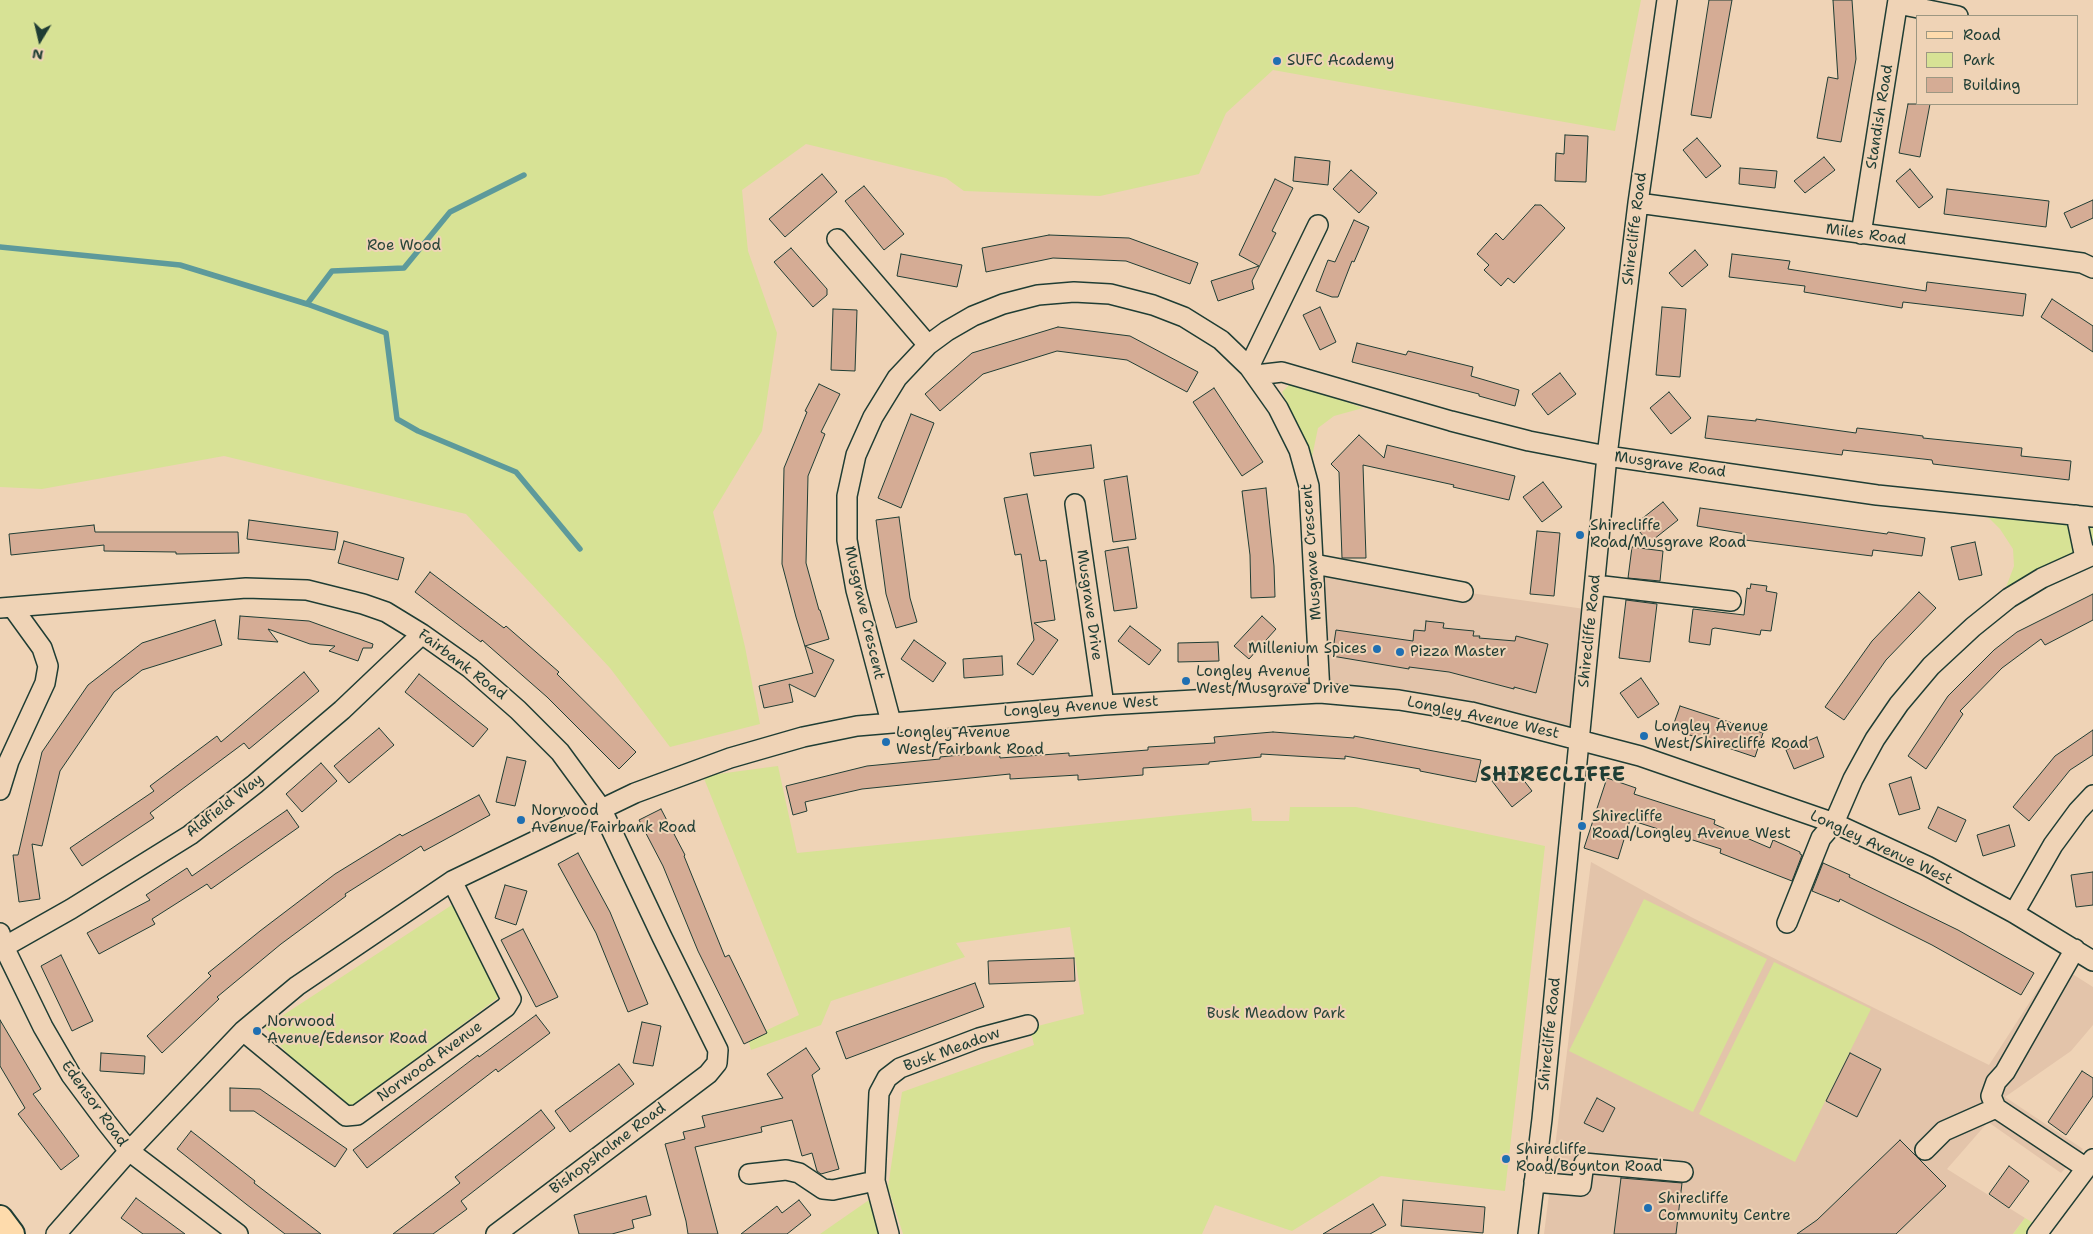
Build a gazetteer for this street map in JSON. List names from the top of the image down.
{
  "streets": {
    "street": [
      "Standish Road",
      "Shirecliffe Road",
      "Miles Road",
      "Musgrave Road",
      "Musgrave Crescent",
      "Musgrave Drive",
      "Fairbank Road",
      "Longley Avenue West",
      "Aldfield Way",
      "Busk Meadow",
      "Norwood Avenue",
      "Edensor Road",
      "Bishopsholme Road"
    ]
  },
  "crossings": [
    ["Standish Road", "Miles Road"],
    ["Shirecliffe Road", "Miles Road"],
    ["Shirecliffe Road", "Musgrave Road"],
    ["Shirecliffe Road", "Longley Avenue West"],
    ["Musgrave Road", "Musgrave Crescent"],
    ["Musgrave Crescent", "Longley Avenue West"],
    ["Musgrave Drive", "Longley Avenue West"],
    ["Fairbank Road", "Longley Avenue West"],
    ["Fairbank Road", "Aldfield Way"],
    ["Fairbank Road", "Bishopsholme Road"],
    ["Aldfield Way", "Edensor Road"]
  ],
  "districts": ["SHIRECLIFFE"],
  "parks": ["Roe Wood", "Busk Meadow Park"],
  "places": [
    "SUFC Academy",
    "Shirecliffe Road/Musgrave Road",
    "Millenium Spices",
    "Pizza Master",
    "Longley Avenue West/Musgrave Drive",
    "Longley Avenue West/Shirecliffe Road",
    "Longley Avenue West/Fairbank Road",
    "Norwood Avenue/Fairbank Road",
    "Shirecliffe Road/Longley Avenue West",
    "Norwood Avenue/Edensor Road",
    "Shirecliffe Road/Boynton Road",
    "Shirecliffe Community Centre"
  ],
  "legend": ["Road", "Park", "Building"],
  "north": "bottom"
}
